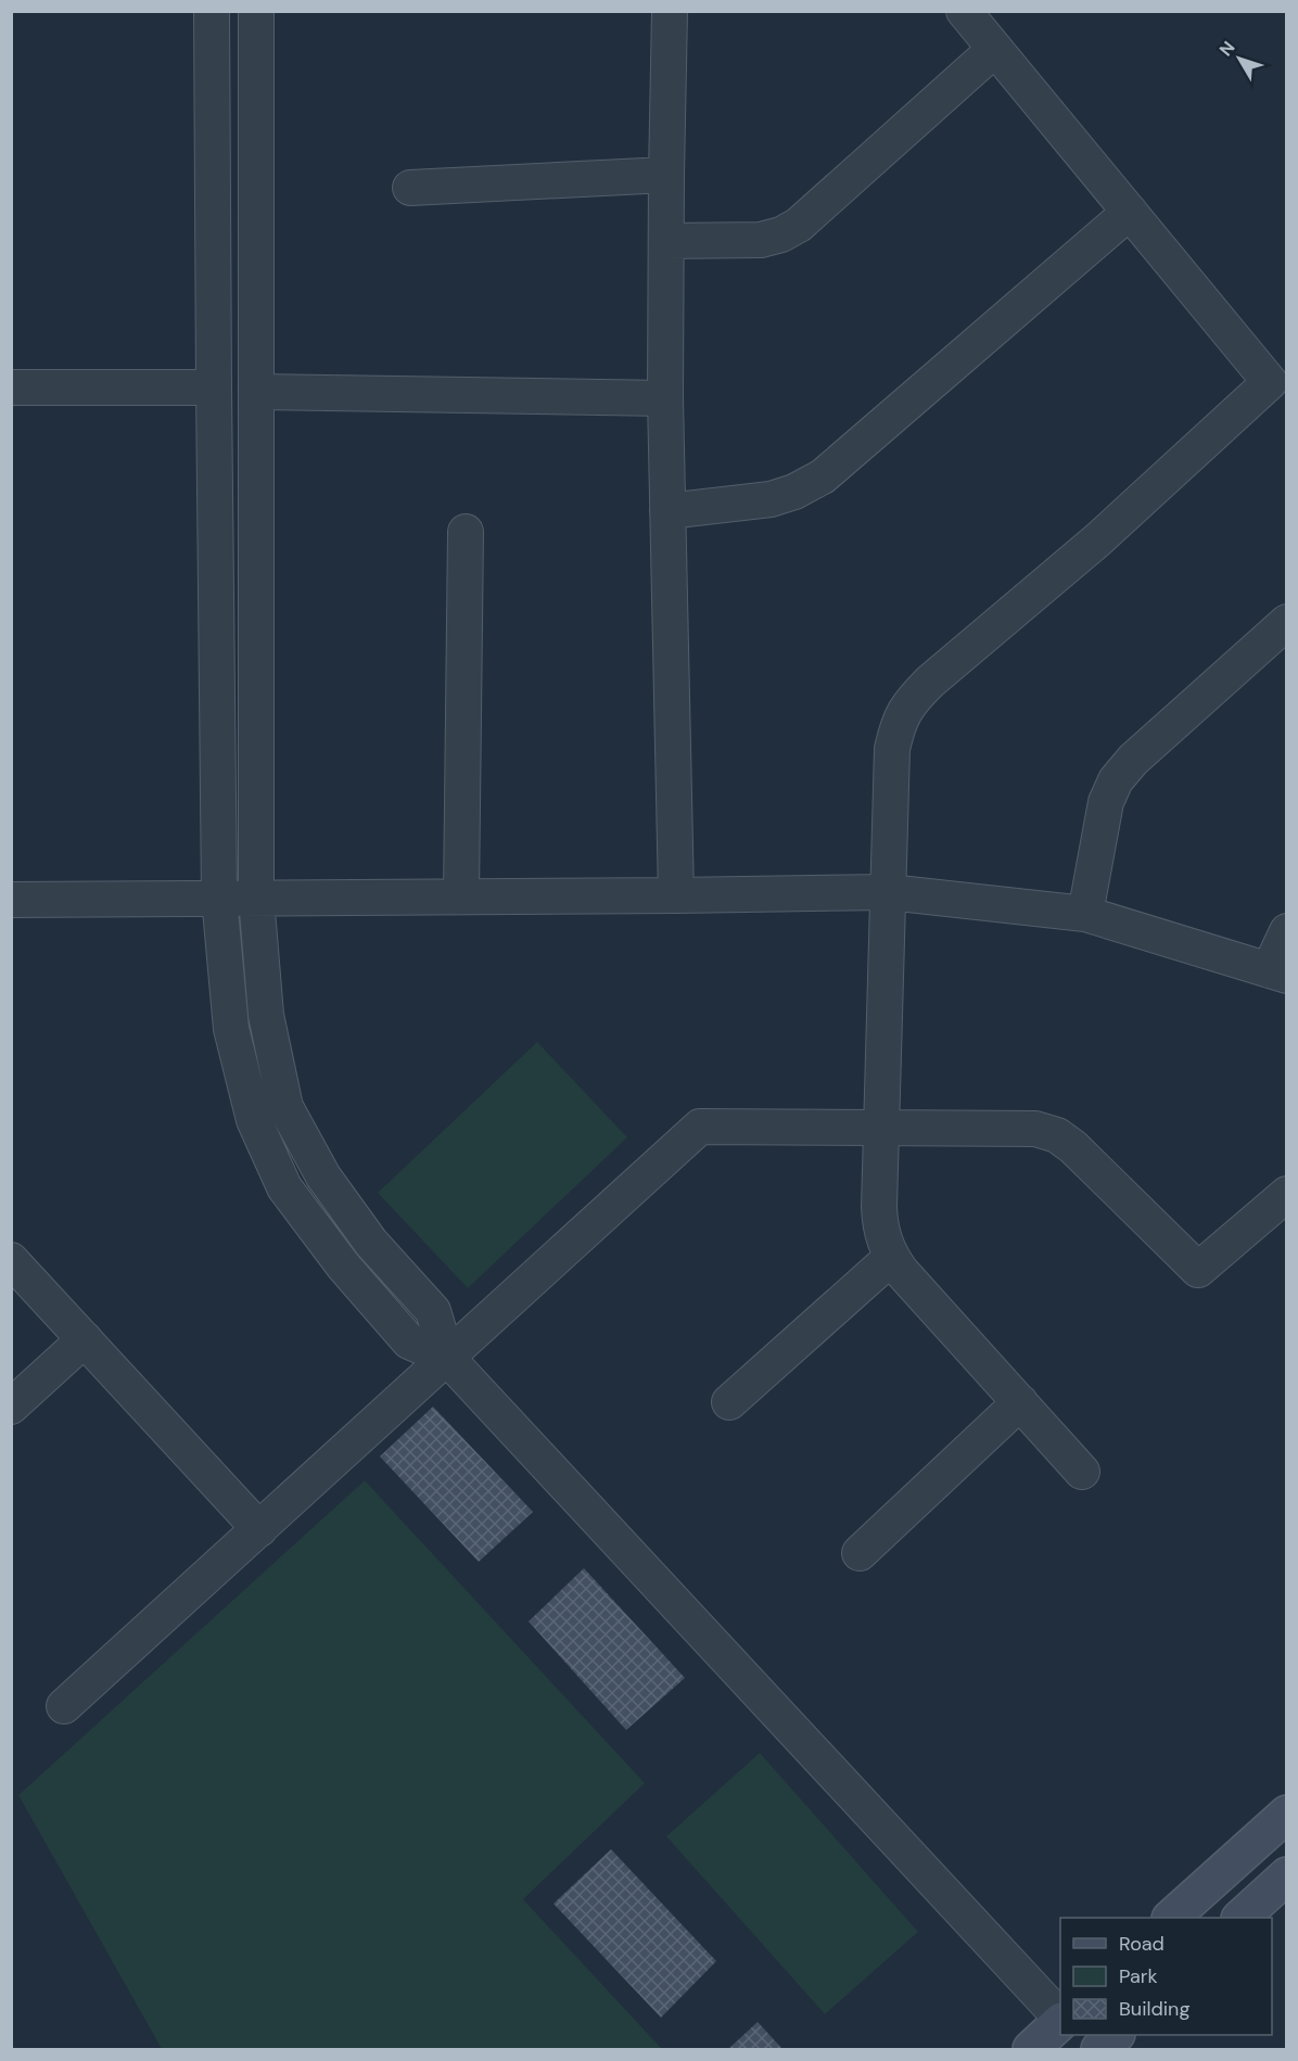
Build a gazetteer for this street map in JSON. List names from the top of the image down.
{
  "legend": ["Road", "Park", "Building"],
  "north": "top left"
}
